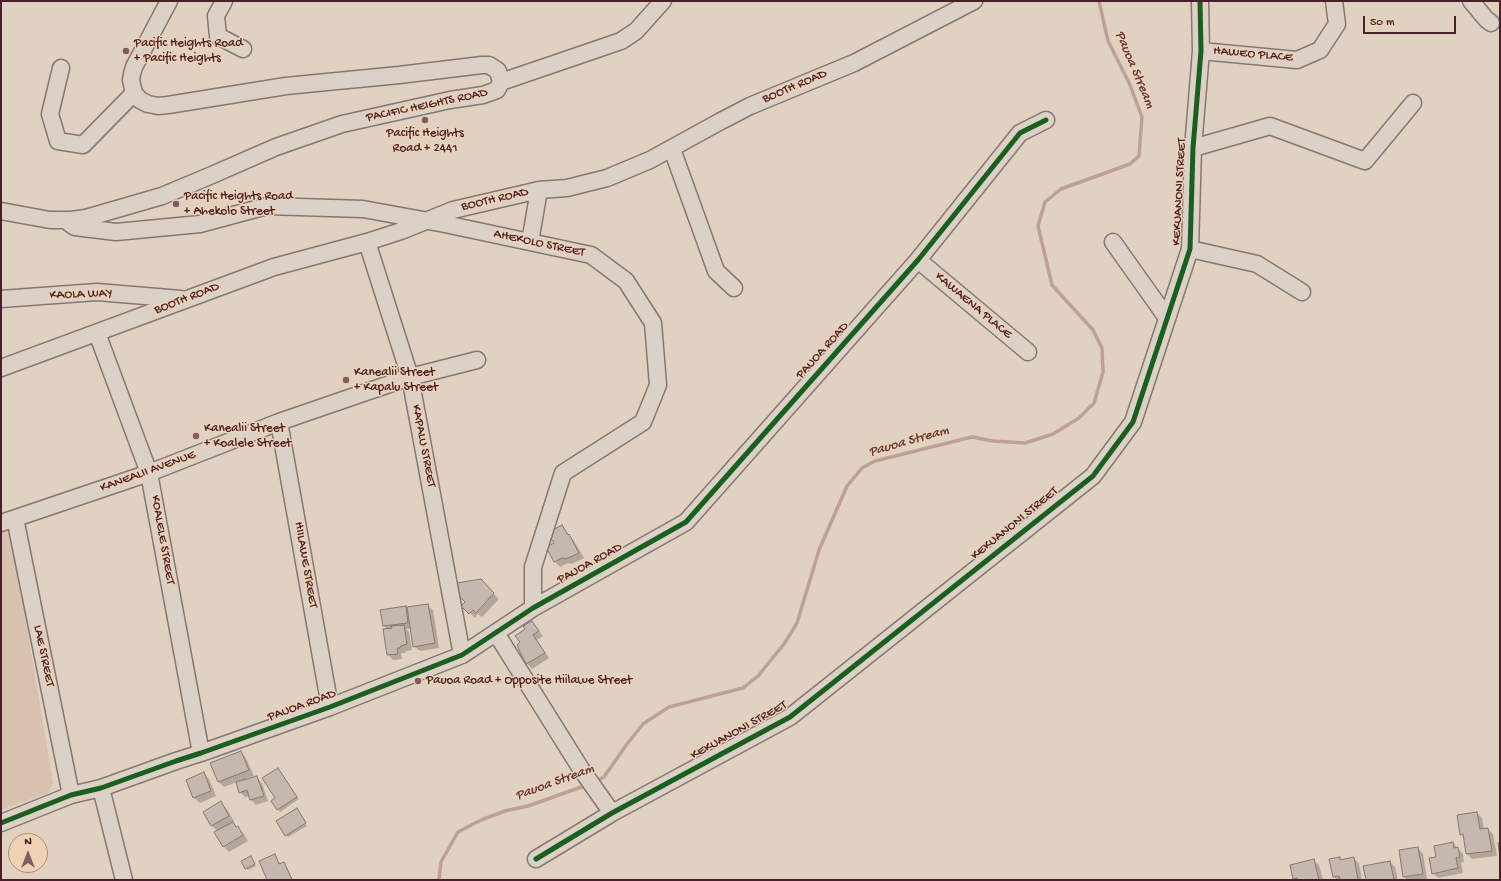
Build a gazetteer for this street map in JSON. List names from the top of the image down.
{
  "streets": {
    "street": [
      "HAWEO PLACE",
      "BOOTH ROAD",
      "PACIFIC HEIGHTS ROAD",
      "KEKUANONI STREET",
      "AHEKOLO STREET",
      "KAOLA WAY",
      "KAWAENA PLACE",
      "PAUOA ROAD",
      "KAPALU STREET",
      "KANEALII AVENUE",
      "KOALELE STREET",
      "HIILAWE STREET",
      "LAE STREET"
    ]
  },
  "crossings": [
    ["HAWEO PLACE", "KEKUANONI STREET"],
    ["BOOTH ROAD", "AHEKOLO STREET"],
    ["BOOTH ROAD", "KAOLA WAY"],
    ["BOOTH ROAD", "KAPALU STREET"],
    ["BOOTH ROAD", "KOALELE STREET"],
    ["PACIFIC HEIGHTS ROAD", "AHEKOLO STREET"],
    ["AHEKOLO STREET", "PAUOA ROAD"],
    ["KAWAENA PLACE", "PAUOA ROAD"],
    ["PAUOA ROAD", "KAPALU STREET"],
    ["PAUOA ROAD", "KOALELE STREET"],
    ["PAUOA ROAD", "HIILAWE STREET"],
    ["PAUOA ROAD", "LAE STREET"],
    ["KAPALU STREET", "KANEALII AVENUE"],
    ["KANEALII AVENUE", "KOALELE STREET"],
    ["KANEALII AVENUE", "HIILAWE STREET"],
    ["KANEALII AVENUE", "LAE STREET"]
  ],
  "water": ["Pauoa Stream"],
  "places": [
    "Pacific Heights Road + Pacific Heights",
    "Pacific Heights Road + 2441",
    "Pacific Heights Road + Ahekolo Street",
    "Kanealii Street + Kapalu Street",
    "Kanealii Street + Koalele Street",
    "Pauoa Road + Opposite Hiilawe Street"
  ],
  "scale_bar": "50 m",
  "north": "top"
}
